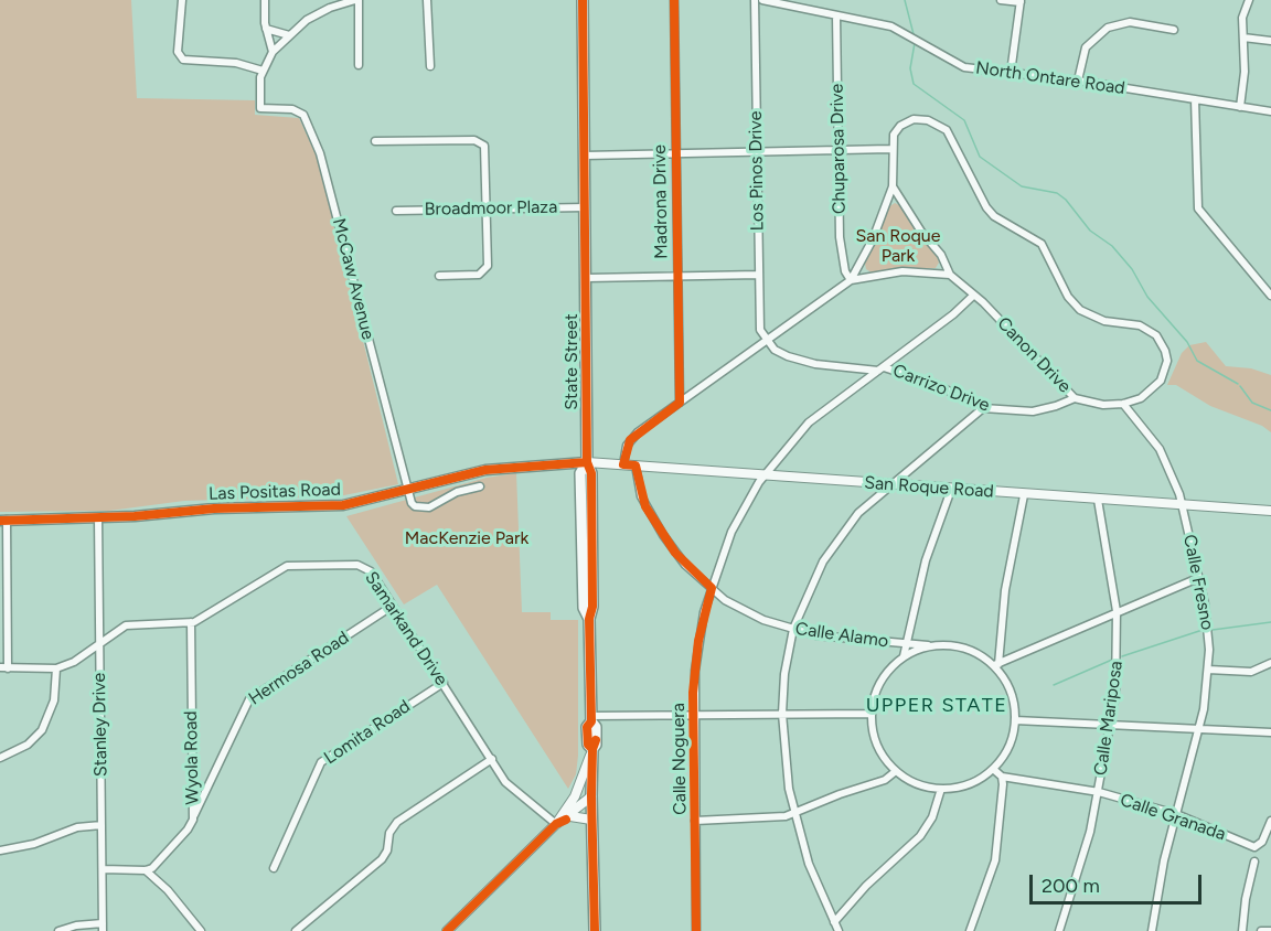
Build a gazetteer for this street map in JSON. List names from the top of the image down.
{
  "streets": {
    "main road": ["State Street", "Las Positas Road"],
    "street": [
      "North Ontare Road",
      "Chuparosa Drive",
      "Los Pinos Drive",
      "Madrona Drive",
      "Broadmoor Plaza",
      "McCaw Avenue",
      "Canon Drive",
      "Carrizo Drive",
      "San Roque Road",
      "Calle Fresno",
      "Samarkand Drive",
      "Calle Alamo",
      "Hermosa Road",
      "Calle Mariposa",
      "Stanley Drive",
      "Lomita Road",
      "Wyola Road",
      "Calle Noguera",
      "Calle Granada"
    ]
  },
  "crossings": [
    ["North Ontare Road", "Chuparosa Drive"],
    ["Chuparosa Drive", "Canon Drive"],
    ["Los Pinos Drive", "Canon Drive"],
    ["Los Pinos Drive", "Carrizo Drive"],
    ["Madrona Drive", "Canon Drive"],
    ["Broadmoor Plaza", "State Street"],
    ["McCaw Avenue", "Las Positas Road"],
    ["Canon Drive", "Carrizo Drive"],
    ["Canon Drive", "San Roque Road"],
    ["Canon Drive", "Calle Fresno"],
    ["Canon Drive", "Calle Noguera"],
    ["State Street", "San Roque Road"],
    ["State Street", "Las Positas Road"],
    ["Carrizo Drive", "Calle Noguera"],
    ["San Roque Road", "Las Positas Road"],
    ["San Roque Road", "Calle Fresno"],
    ["San Roque Road", "Calle Alamo"],
    ["San Roque Road", "Calle Mariposa"],
    ["San Roque Road", "Calle Noguera"],
    ["Las Positas Road", "Stanley Drive"],
    ["Calle Fresno", "Calle Granada"],
    ["Samarkand Drive", "Hermosa Road"],
    ["Samarkand Drive", "Stanley Drive"],
    ["Samarkand Drive", "Lomita Road"],
    ["Samarkand Drive", "Wyola Road"],
    ["Calle Alamo", "Calle Noguera"],
    ["Hermosa Road", "Wyola Road"],
    ["Calle Mariposa", "Calle Granada"]
  ],
  "districts": ["UPPER STATE"],
  "parks": ["San Roque Park", "MacKenzie Park"],
  "scale_bar": "200 m"
}
